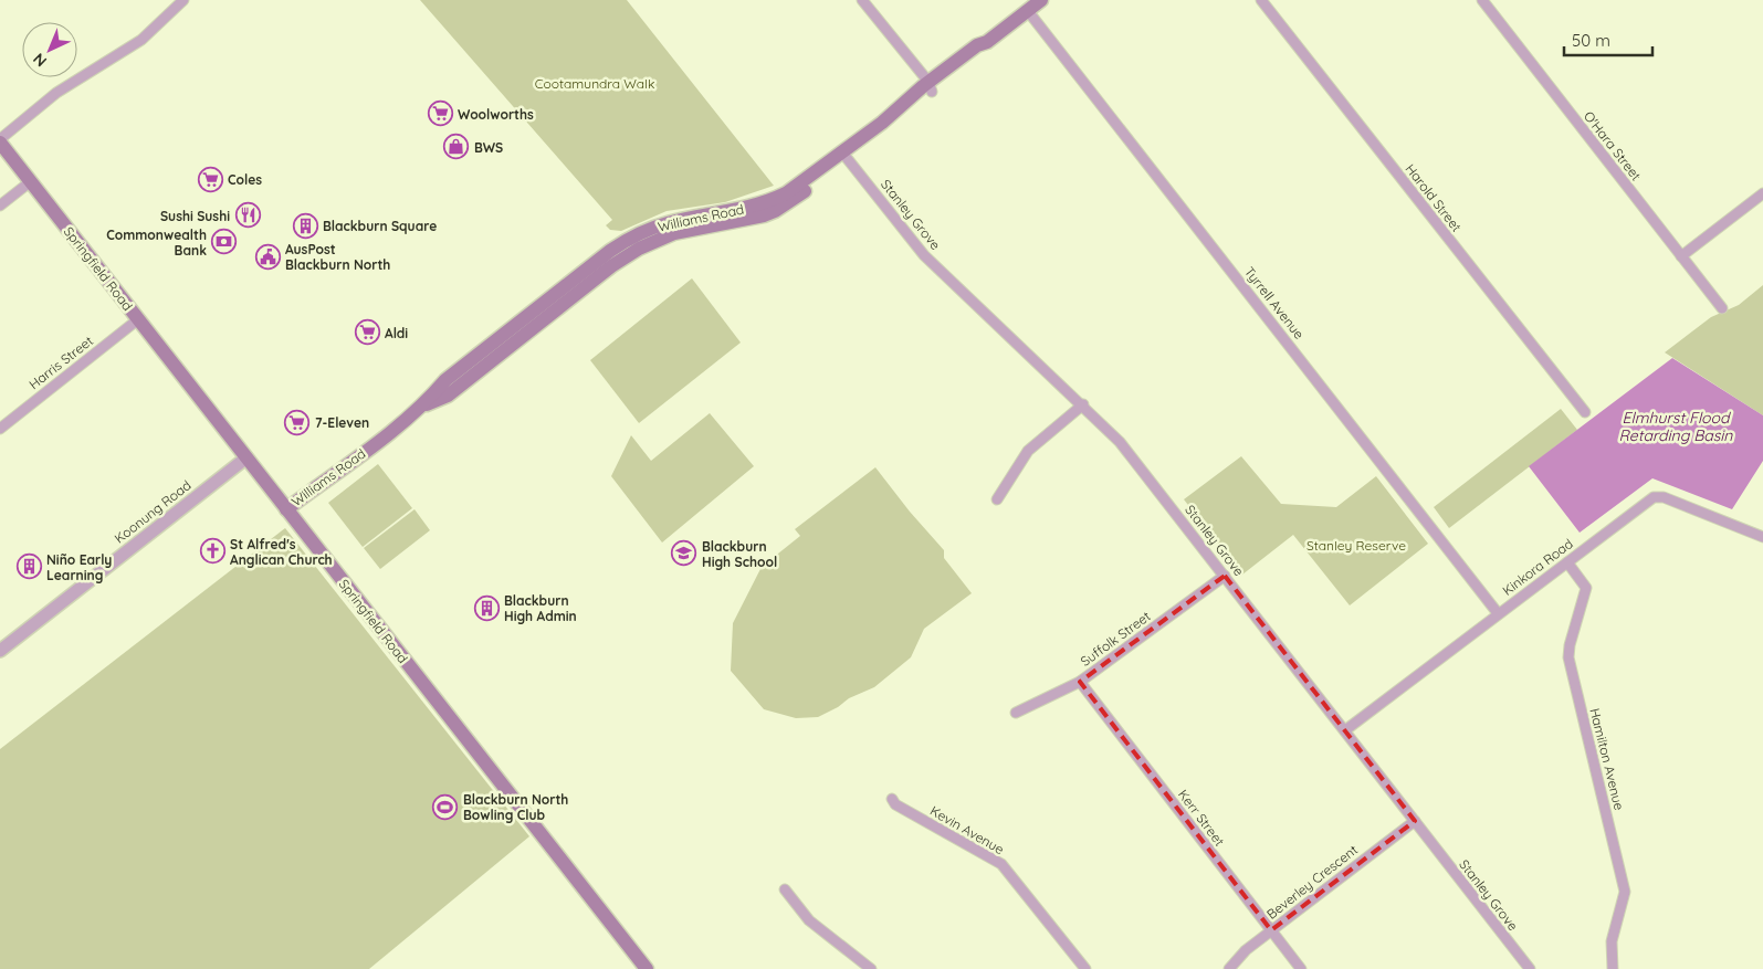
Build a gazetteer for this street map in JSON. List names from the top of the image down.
{
  "streets": {
    "main road": ["Williams Road", "Springfield Road"],
    "street": [
      "O'Hara Street",
      "Harold Street",
      "Stanley Grove",
      "Tyrrell Avenue",
      "Harris Street",
      "Koonung Road",
      "Kinkora Road",
      "Suffolk Street",
      "Hamilton Avenue",
      "Kerr Street",
      "Kevin Avenue",
      "Beverley Crescent"
    ]
  },
  "crossings": [
    ["Stanley Grove", "Williams Road"],
    ["Stanley Grove", "Kinkora Road"],
    ["Stanley Grove", "Suffolk Street"],
    ["Stanley Grove", "Beverley Crescent"],
    ["Williams Road", "Springfield Road"],
    ["Williams Road", "Tyrrell Avenue"],
    ["Springfield Road", "Harris Street"],
    ["Springfield Road", "Koonung Road"],
    ["Tyrrell Avenue", "Kinkora Road"],
    ["Kinkora Road", "Hamilton Avenue"],
    ["Suffolk Street", "Kerr Street"],
    ["Kerr Street", "Beverley Crescent"]
  ],
  "water": ["Elmhurst Flood Retarding Basin"],
  "parks": ["Cootamundra Walk", "Stanley Reserve"],
  "places": {
    "supermarket": [
      "Woolworths",
      "Coles",
      "Aldi",
      "7-Eleven"
    ],
    "shop": ["BWS"],
    "restaurant": ["Sushi Sushi"],
    "building": ["Blackburn Square", "Niño Early Learning", "Blackburn High Admin"],
    "bank": ["Commonwealth Bank"],
    "public building": ["AusPost Blackburn North"],
    "church": ["St Alfred's Anglican Church"],
    "school or university": ["Blackburn High School"],
    "sports": ["Blackburn North Bowling Club"]
  },
  "scale_bar": "50 m",
  "north": "bottom left"
}
